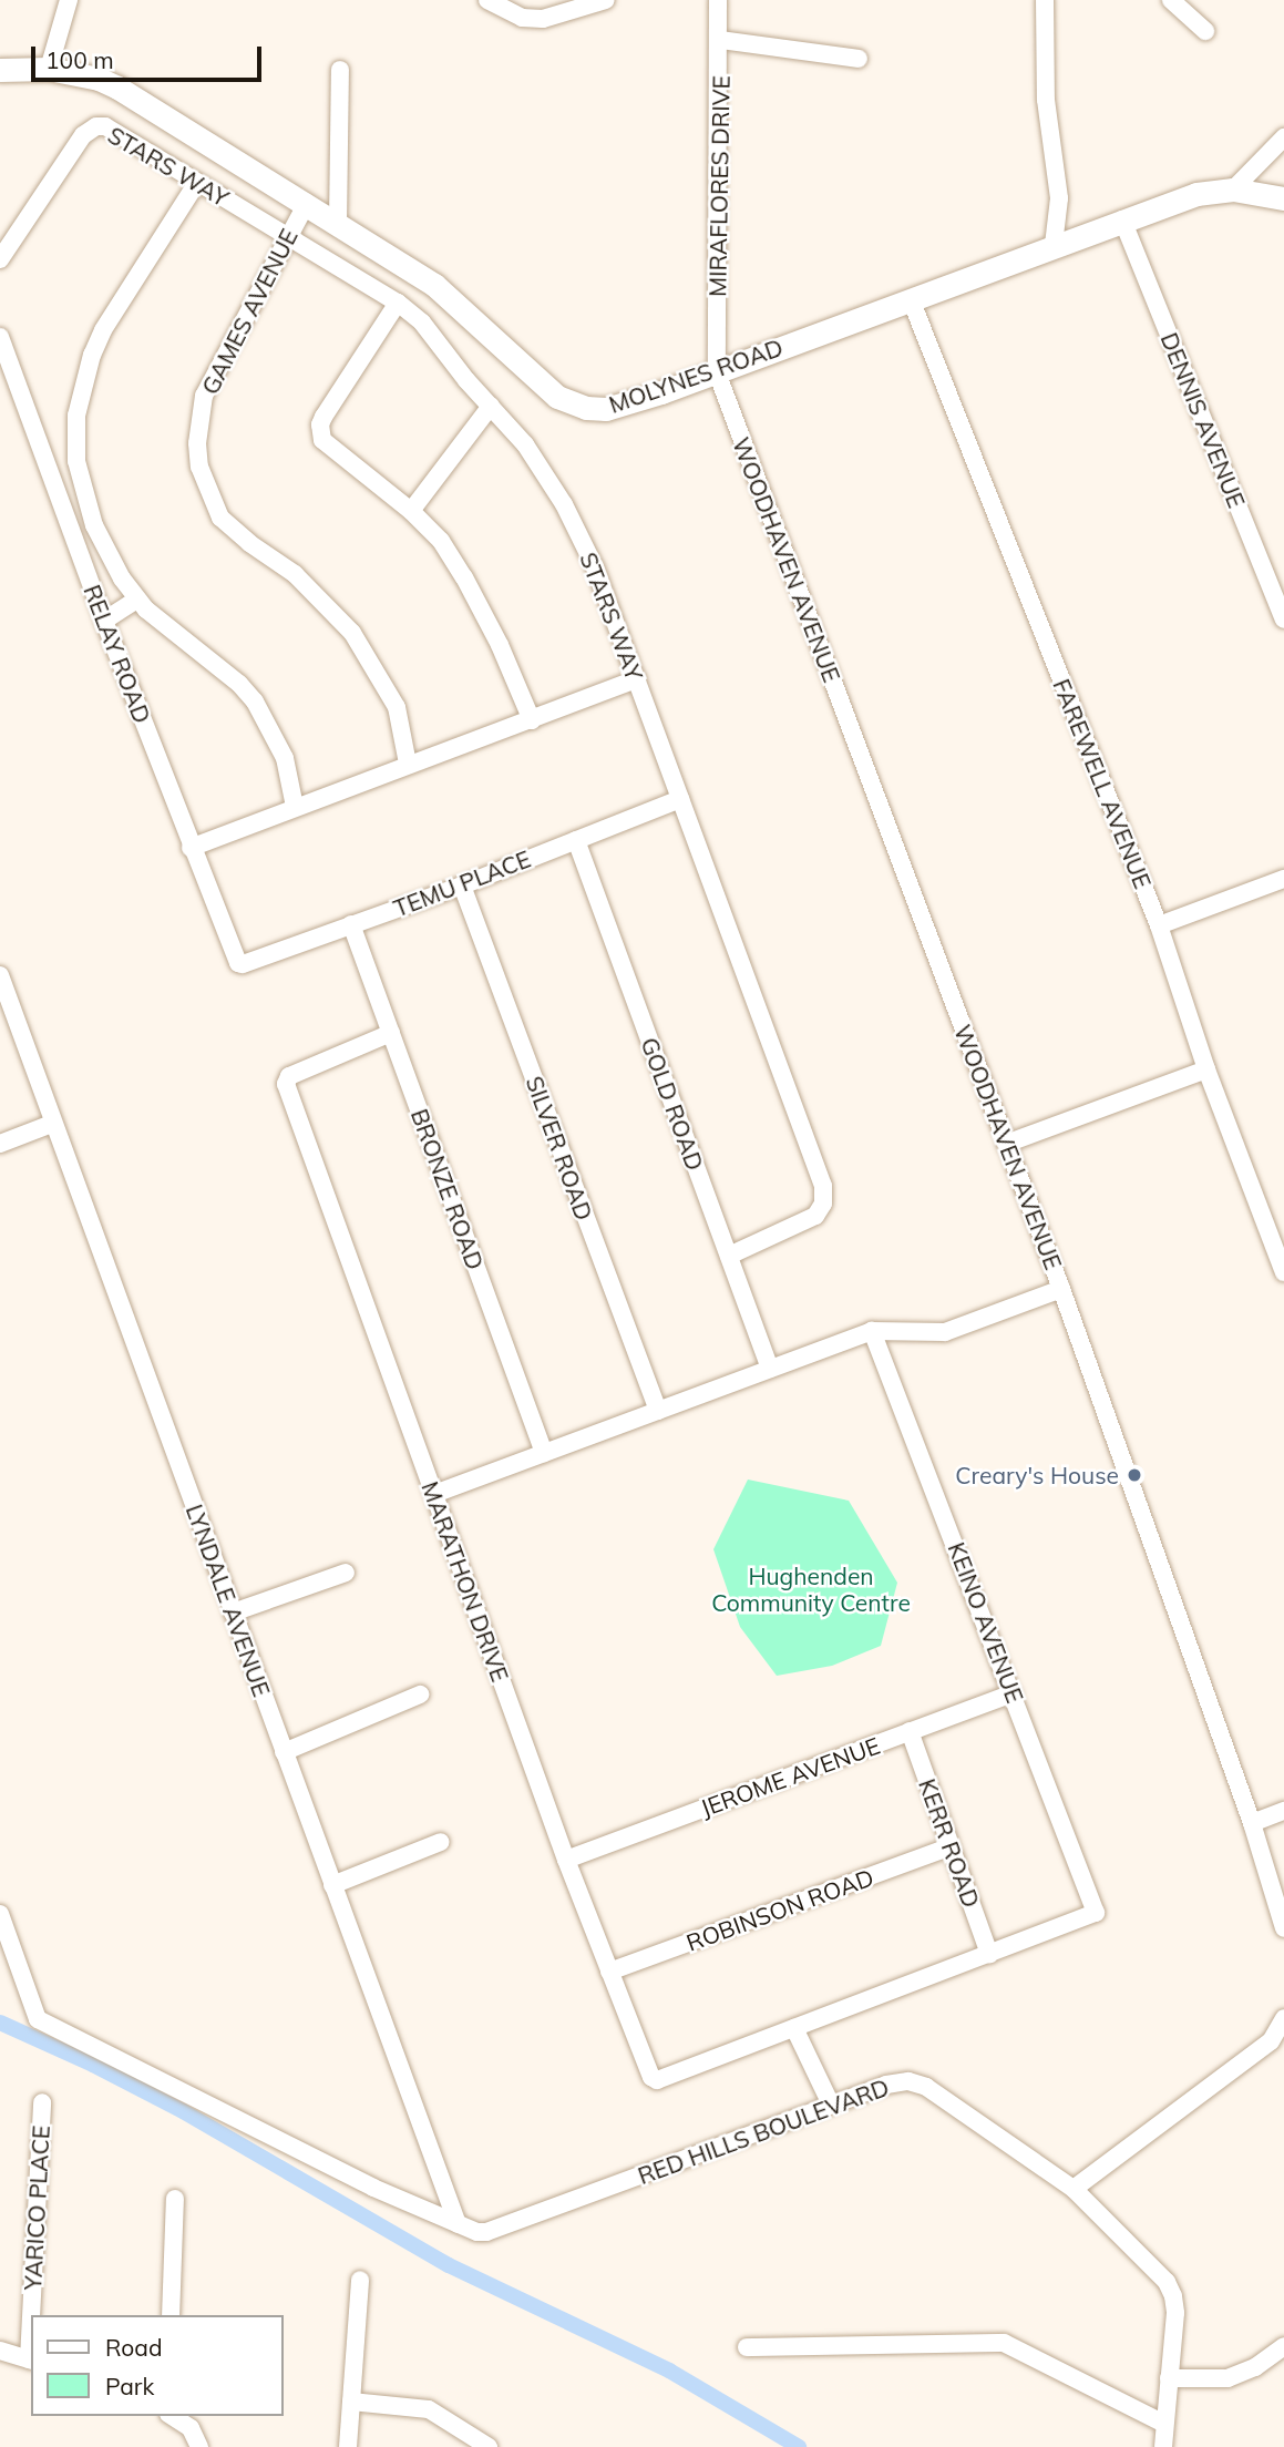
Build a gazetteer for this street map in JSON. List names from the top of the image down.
{
  "streets": {
    "main road": ["MOLYNES ROAD"],
    "street": [
      "STARS WAY",
      "MIRAFLORES DRIVE",
      "GAMES AVENUE",
      "DENNIS AVENUE",
      "WOODHAVEN AVENUE",
      "RELAY ROAD",
      "FAREWELL AVENUE",
      "TEMU PLACE",
      "GOLD ROAD",
      "SILVER ROAD",
      "BRONZE ROAD",
      "MARATHON DRIVE",
      "LYNDALE AVENUE",
      "KEINO AVENUE",
      "JEROME AVENUE",
      "KERR ROAD",
      "ROBINSON ROAD",
      "RED HILLS BOULEVARD",
      "YARICO PLACE"
    ]
  },
  "crossings": [
    ["STARS WAY", "GAMES AVENUE"],
    ["STARS WAY", "TEMU PLACE"],
    ["STARS WAY", "GOLD ROAD"],
    ["MIRAFLORES DRIVE", "MOLYNES ROAD"],
    ["MIRAFLORES DRIVE", "WOODHAVEN AVENUE"],
    ["GAMES AVENUE", "MOLYNES ROAD"],
    ["MOLYNES ROAD", "DENNIS AVENUE"],
    ["MOLYNES ROAD", "WOODHAVEN AVENUE"],
    ["MOLYNES ROAD", "FAREWELL AVENUE"],
    ["RELAY ROAD", "TEMU PLACE"],
    ["TEMU PLACE", "GOLD ROAD"],
    ["TEMU PLACE", "SILVER ROAD"],
    ["TEMU PLACE", "BRONZE ROAD"],
    ["BRONZE ROAD", "MARATHON DRIVE"],
    ["MARATHON DRIVE", "KEINO AVENUE"],
    ["MARATHON DRIVE", "JEROME AVENUE"],
    ["MARATHON DRIVE", "ROBINSON ROAD"],
    ["LYNDALE AVENUE", "RED HILLS BOULEVARD"],
    ["KEINO AVENUE", "JEROME AVENUE"],
    ["KEINO AVENUE", "KERR ROAD"],
    ["JEROME AVENUE", "KERR ROAD"],
    ["KERR ROAD", "ROBINSON ROAD"]
  ],
  "parks": ["Hughenden Community Centre"],
  "places": ["Creary's House"],
  "legend": ["Road", "Park"],
  "scale_bar": "100 m"
}
